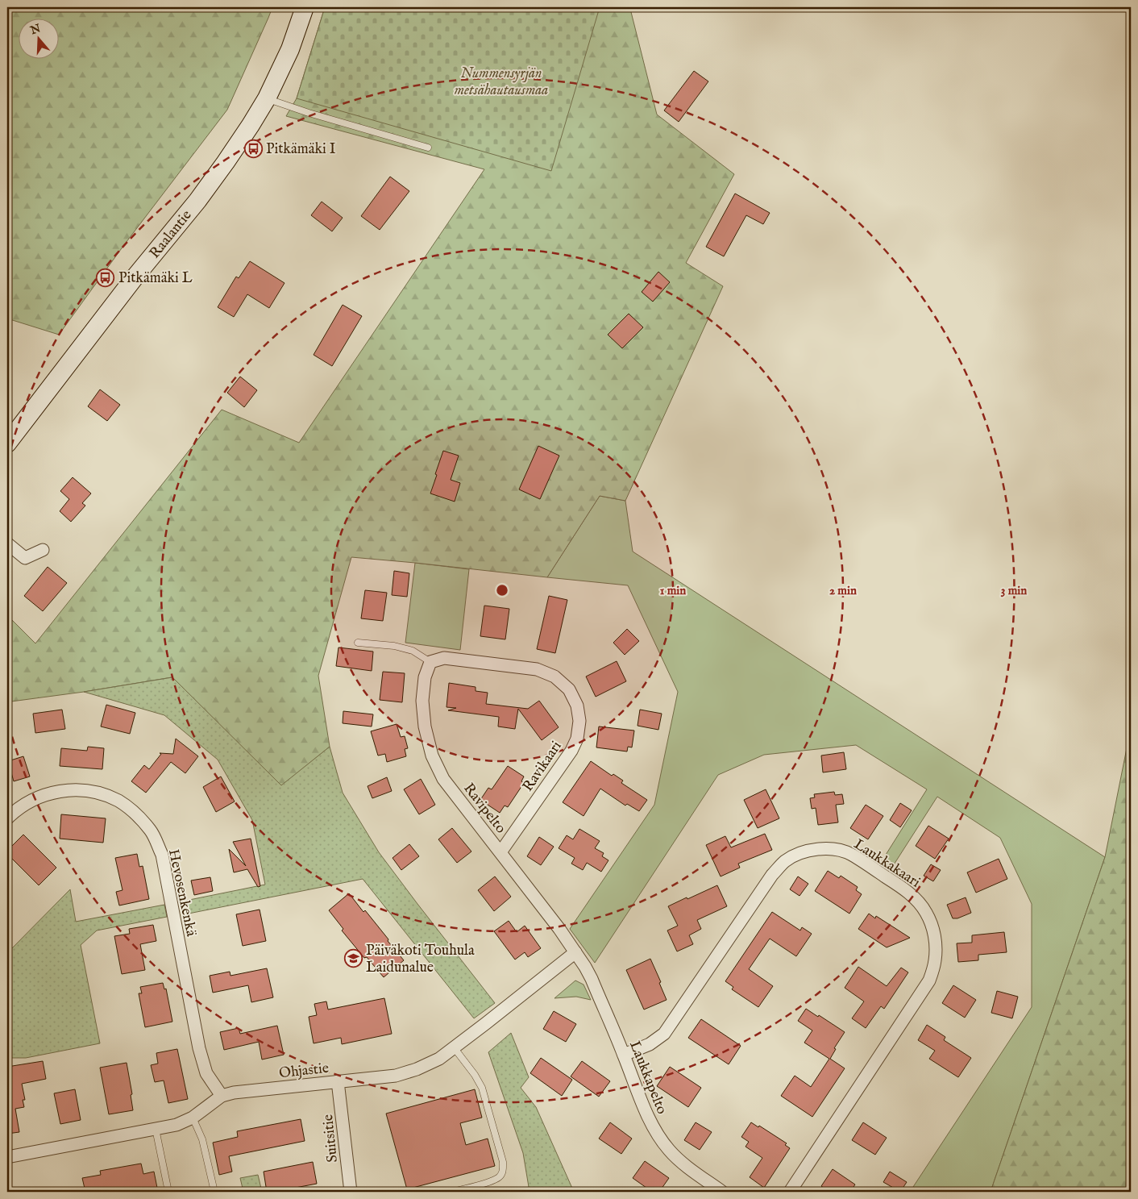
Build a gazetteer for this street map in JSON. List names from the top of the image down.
{
  "streets": {
    "street": [
      "Raalantie",
      "Ravikaari",
      "Ravipelto",
      "Laukkakaari",
      "Hevosenkenkä",
      "Ohjastie",
      "Laukkapelto",
      "Suitsitie"
    ]
  },
  "crossings": [
    ["Ravikaari", "Ravipelto"],
    ["Ravipelto", "Ohjastie"],
    ["Ravipelto", "Laukkapelto"],
    ["Laukkakaari", "Laukkapelto"],
    ["Hevosenkenkä", "Ohjastie"],
    ["Ohjastie", "Laukkapelto"],
    ["Ohjastie", "Suitsitie"]
  ],
  "parks": ["Nummensyrjän metsähautausmaa"],
  "places": {
    "bus stop": ["Pitkämäki I", "Pitkämäki L"],
    "school or university": ["Päiväkoti Touhula Laidunalue"]
  },
  "north": "top",
  "rings": ["1 min", "2 min", "3 min"]
}
